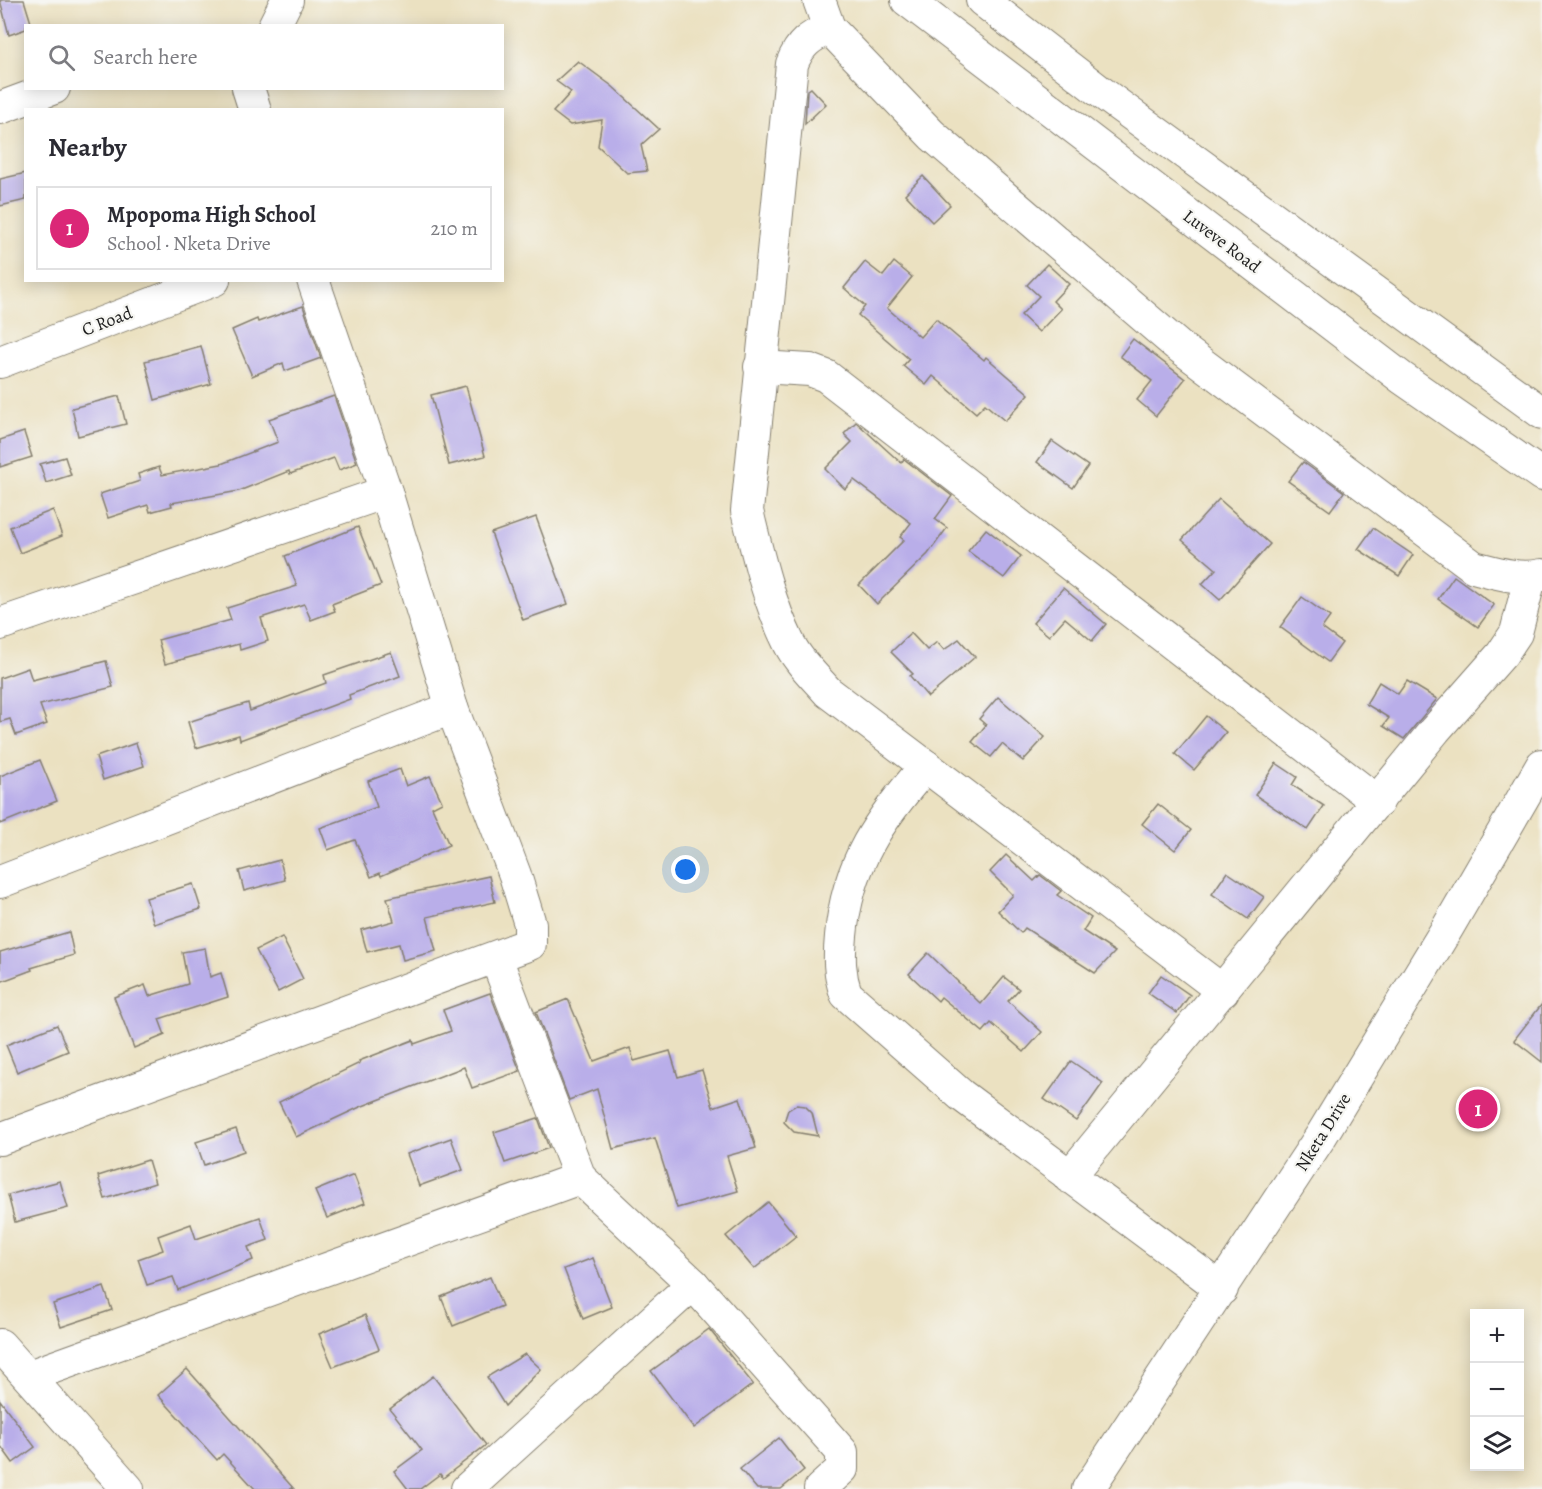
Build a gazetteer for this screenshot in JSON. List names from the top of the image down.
{
  "streets": {
    "street": ["Luveve Road", "C Road", "Nketa Drive"]
  },
  "page": {
    "search": "Search here",
    "heading": "Nearby",
    "list": [
      {
        "mark": "1",
        "name": "Mpopoma High School",
        "note": "School · Nketa Drive",
        "value": "210 m"
      }
    ],
    "pins": "1",
    "map_buttons": ["+", "−"]
  }
}
